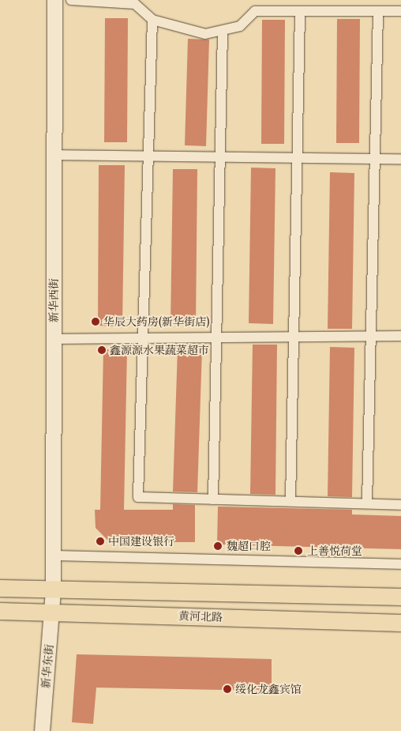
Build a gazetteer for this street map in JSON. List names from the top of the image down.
{
  "streets": {
    "main road": ["新华西街", "黄河北路", "新华东街"]
  },
  "crossings": [
    ["新华西街", "黄河北路"],
    ["新华西街", "新华东街"],
    ["黄河北路", "新华东街"]
  ],
  "places": [
    "华辰大药房(新华街店)",
    "鑫源源水果蔬菜超市",
    "中国建设银行",
    "魏超口腔",
    "上善悦荷堂",
    "绥化龙鑫宾馆"
  ]
}
